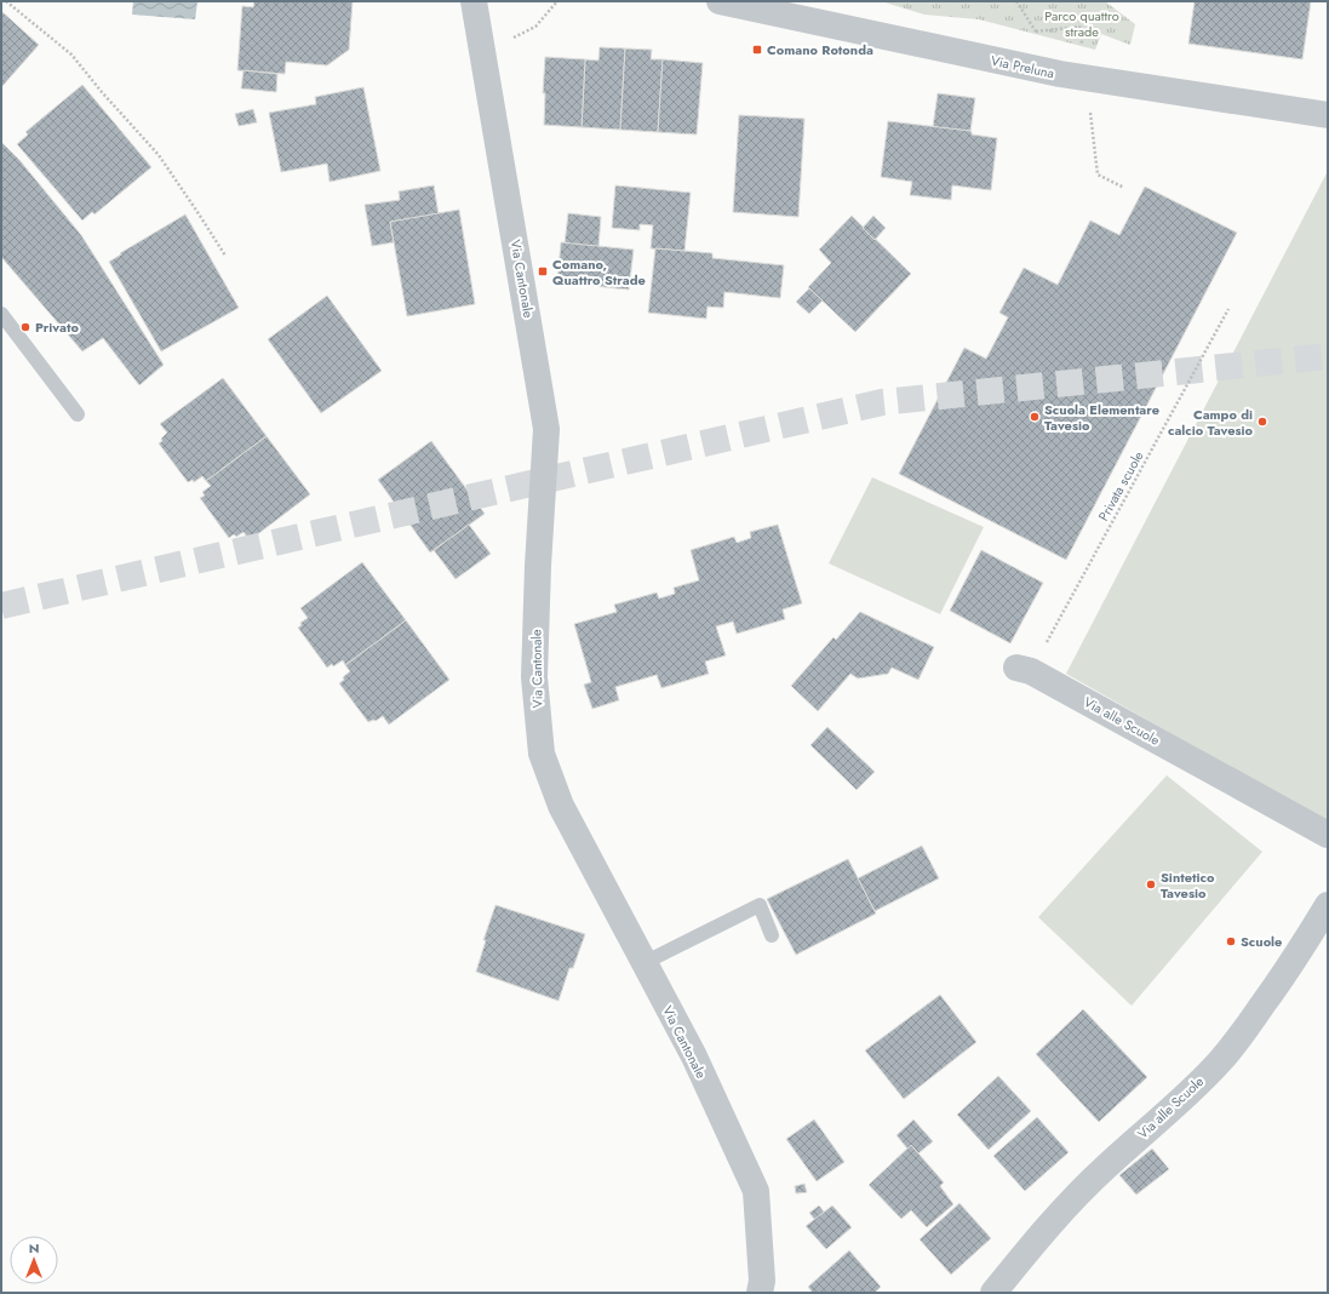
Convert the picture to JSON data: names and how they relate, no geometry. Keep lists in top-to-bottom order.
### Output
{
  "streets": {
    "street": ["Via Preluna", "Via Cantonale", "Via alle Scuole"],
    "path": ["Privata scuole"]
  },
  "crossings": [
    ["Privata scuole", "Via alle Scuole"]
  ],
  "parks": ["Parco quattro strade"],
  "places": {
    "transit": ["Comano Rotonda", "Comano, Quattro Strade"],
    "other": [
      "Privato",
      "Scuola Elementare Tavesio",
      "Campo di calcio Tavesio",
      "Sintetico Tavesio",
      "Scuole"
    ]
  },
  "north": "top"
}
